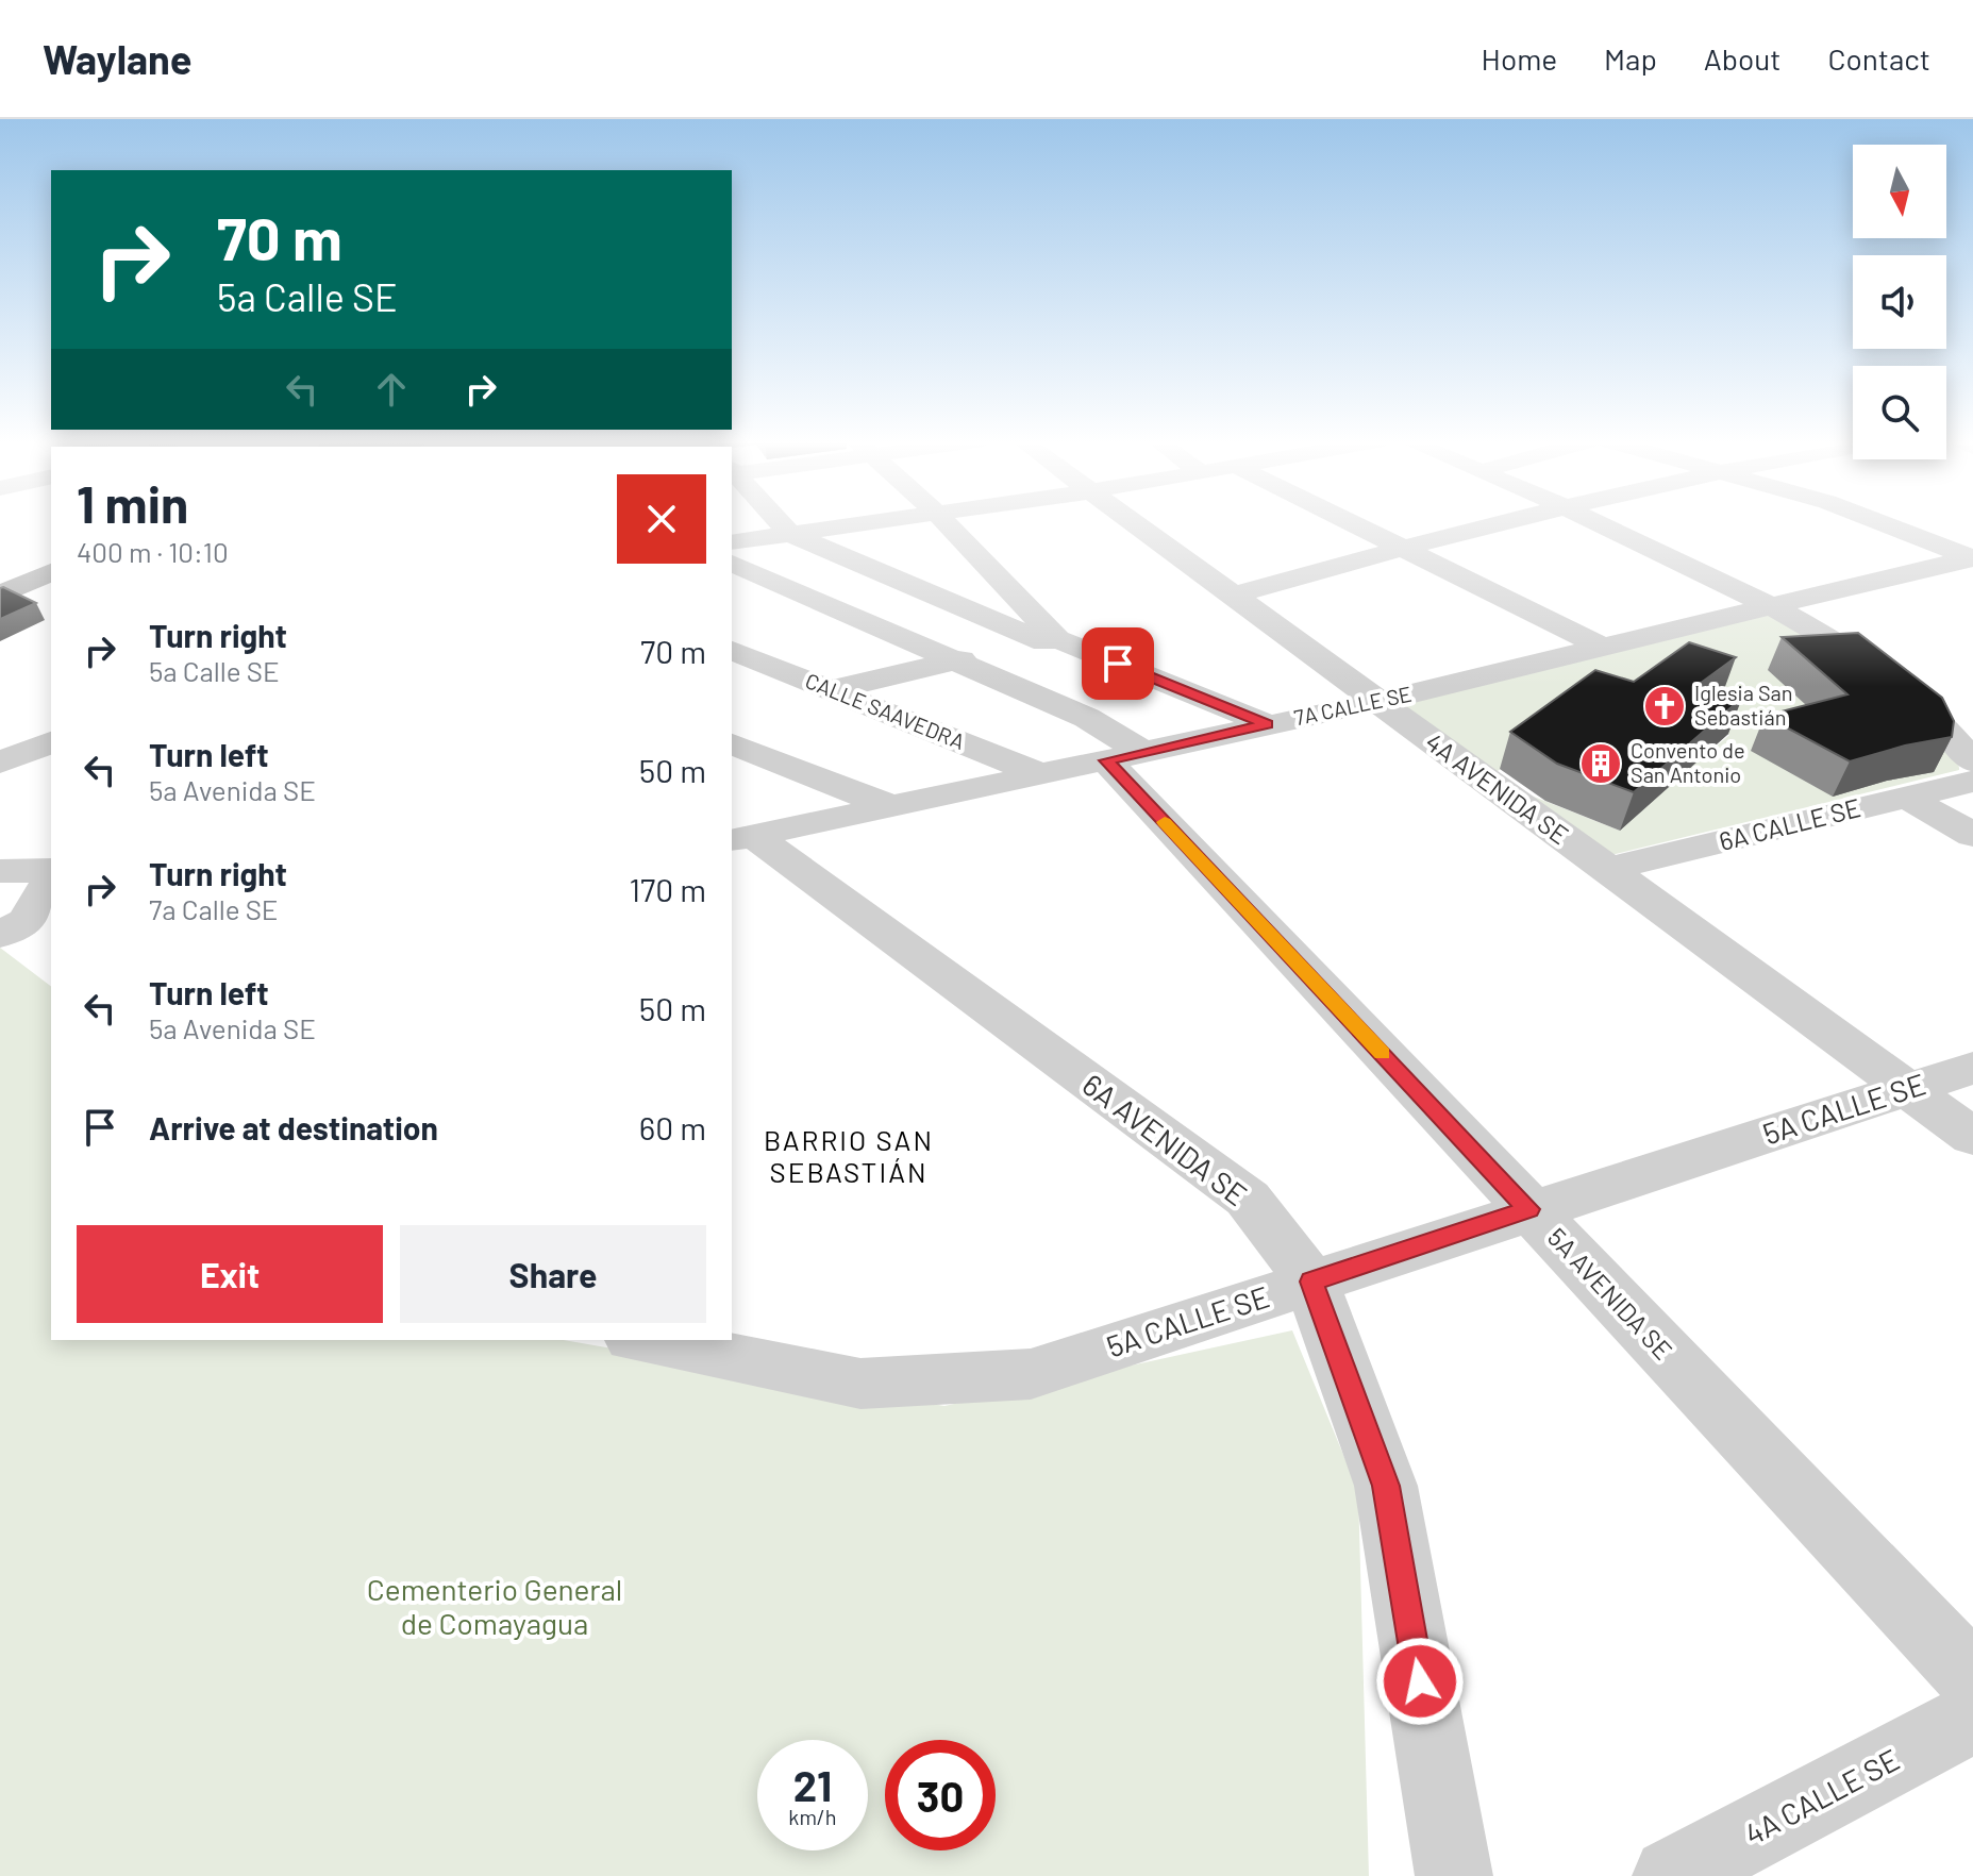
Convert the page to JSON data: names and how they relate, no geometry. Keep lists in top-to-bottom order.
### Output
{
  "streets": {
    "street": [
      "7A CALLE SE",
      "CALLE SAAVEDRA",
      "4A AVENIDA SE",
      "6A CALLE SE",
      "5A CALLE SE",
      "6A AVENIDA SE",
      "5A AVENIDA SE",
      "4A CALLE SE"
    ]
  },
  "crossings": [
    ["7A CALLE SE", "CALLE SAAVEDRA"],
    ["7A CALLE SE", "4A AVENIDA SE"],
    ["7A CALLE SE", "6A AVENIDA SE"],
    ["7A CALLE SE", "5A AVENIDA SE"],
    ["4A AVENIDA SE", "6A CALLE SE"],
    ["4A AVENIDA SE", "5A CALLE SE"],
    ["5A CALLE SE", "6A AVENIDA SE"],
    ["5A CALLE SE", "5A AVENIDA SE"]
  ],
  "districts": ["BARRIO SAN SEBASTIÁN"],
  "parks": ["Cementerio General de Comayagua"],
  "places": {
    "church": ["Iglesia San Sebastián"],
    "building": ["Convento de San Antonio"]
  },
  "north": "bottom",
  "page": {
    "header": "Waylane",
    "nav": [
      "Home",
      "Map",
      "About",
      "Contact"
    ],
    "turn": ["70 m", "5a Calle SE"],
    "heading": ["1 min", "400 m · 10:10"],
    "list": [
      {
        "name": "Turn right",
        "note": "5a Calle SE",
        "value": "70 m"
      },
      {
        "name": "Turn left",
        "note": "5a Avenida SE",
        "value": "50 m"
      },
      {
        "name": "Turn right",
        "note": "7a Calle SE",
        "value": "170 m"
      },
      {
        "name": "Turn left",
        "note": "5a Avenida SE",
        "value": "50 m"
      },
      {
        "name": "Arrive at destination",
        "value": "60 m"
      }
    ],
    "buttons": ["Exit", "Share"],
    "speed": "21 km/h",
    "limit": "30"
  }
}
